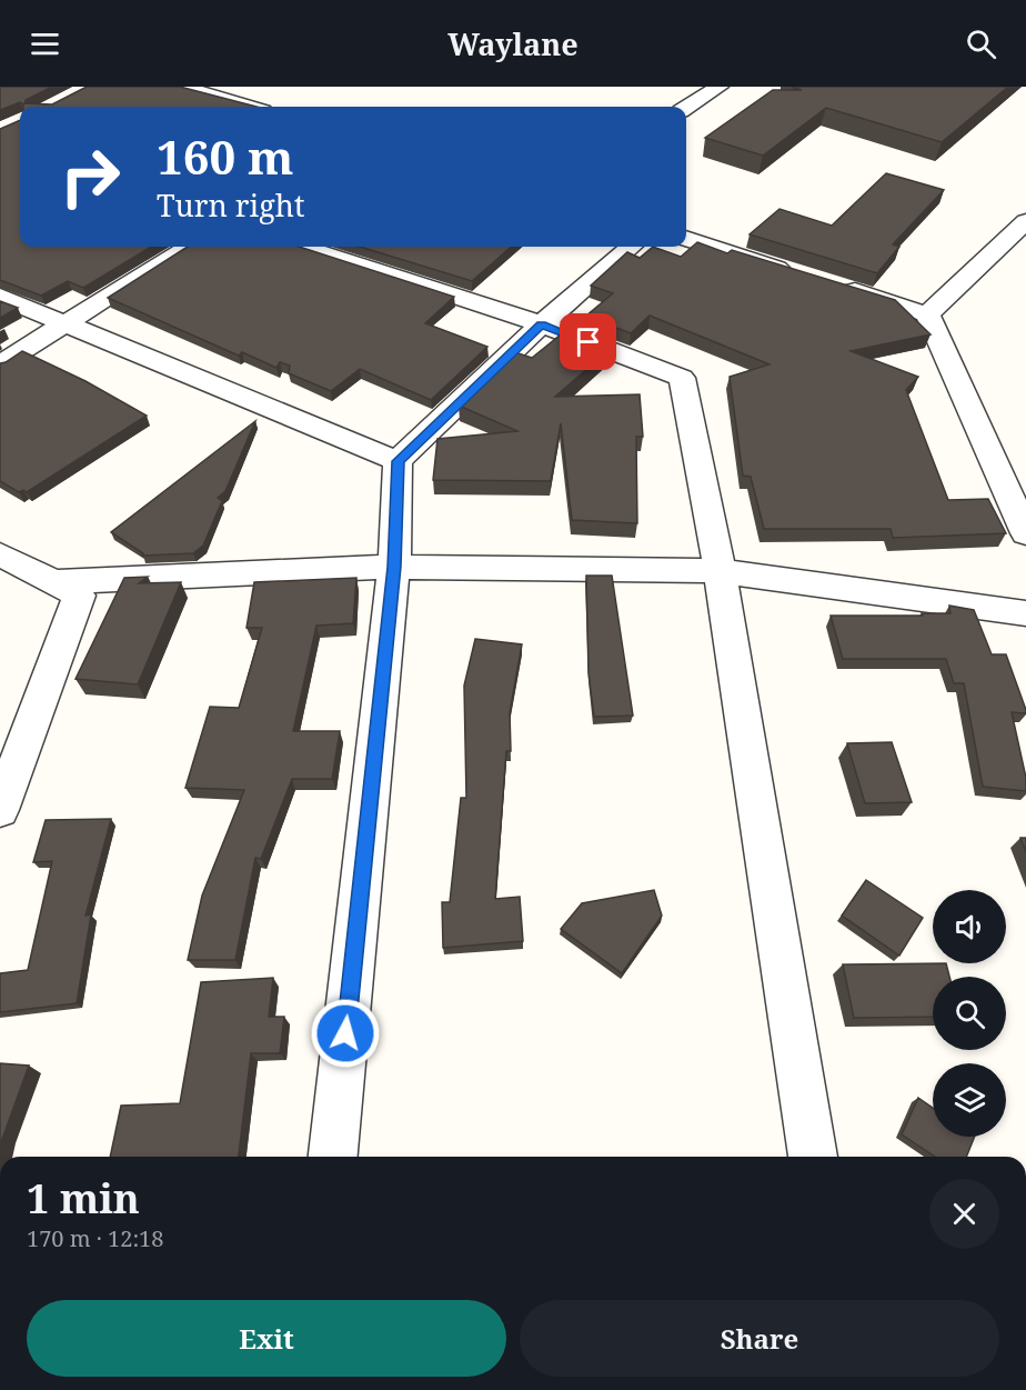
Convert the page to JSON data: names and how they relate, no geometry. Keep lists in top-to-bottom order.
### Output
{
  "page": {
    "header": "Waylane",
    "turn": ["160 m", "Turn right"],
    "heading": ["1 min", "170 m · 12:18"],
    "buttons": ["Exit", "Share"]
  }
}
